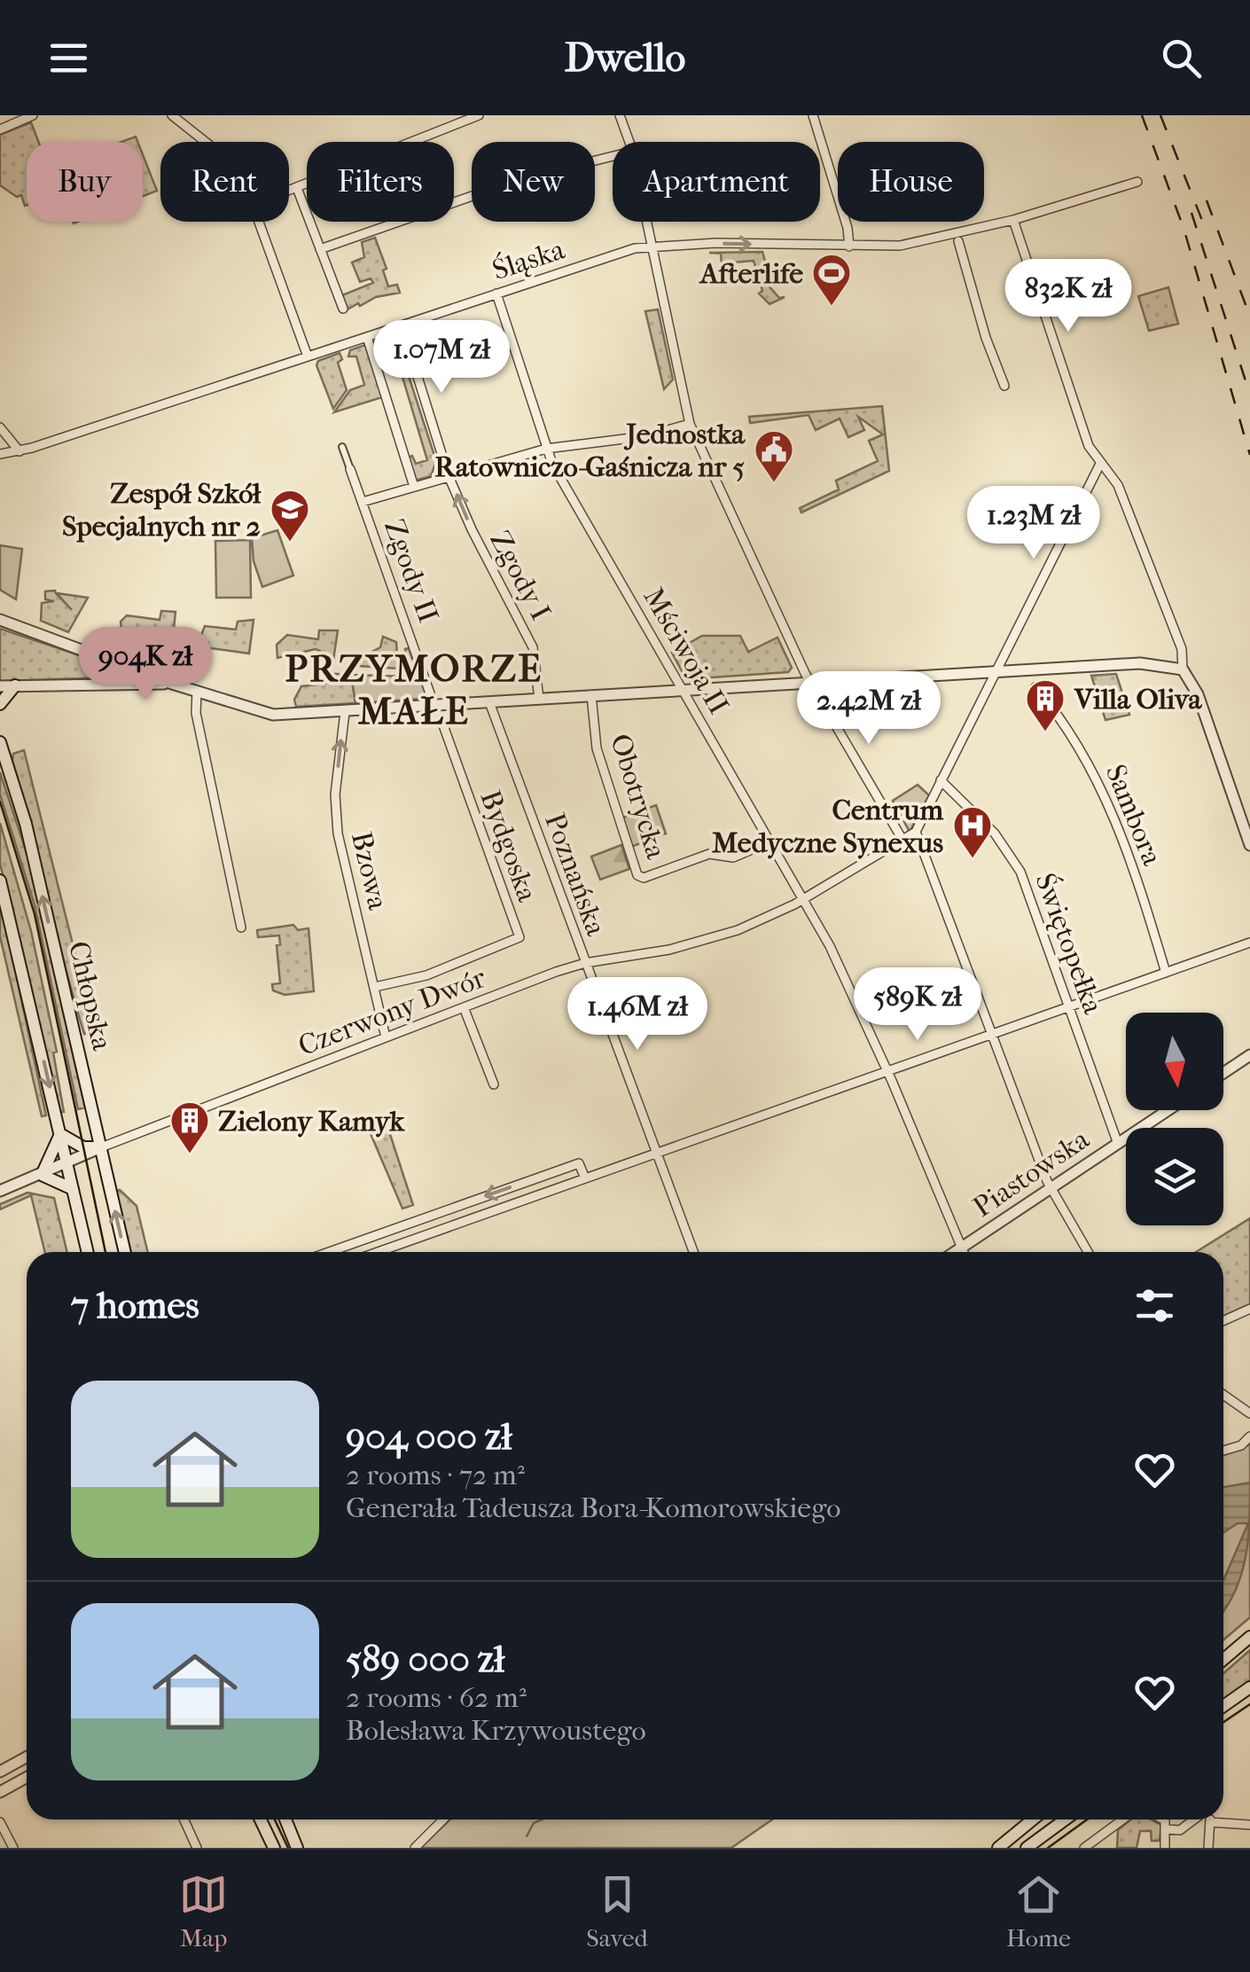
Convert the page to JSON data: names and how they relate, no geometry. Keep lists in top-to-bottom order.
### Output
{
  "streets": {
    "main road": ["Chłopska"],
    "street": [
      "Śląska",
      "Zgody II",
      "Zgody I",
      "Mściwoja II",
      "Obotrycka",
      "Sambora",
      "Bydgoska",
      "Bzowa",
      "Poznańska",
      "Świętopełka",
      "Czerwony Dwór",
      "Piastowska"
    ]
  },
  "crossings": [
    ["Śląska", "Zgody I"],
    ["Śląska", "Mściwoja II"],
    ["Mściwoja II", "Obotrycka"],
    ["Mściwoja II", "Czerwony Dwór"],
    ["Mściwoja II", "Piastowska"],
    ["Bydgoska", "Bzowa"],
    ["Bzowa", "Czerwony Dwór"],
    ["Poznańska", "Czerwony Dwór"],
    ["Świętopełka", "Piastowska"],
    ["Chłopska", "Czerwony Dwór"]
  ],
  "one_way": ["Zgody I", "Bzowa"],
  "districts": ["PRZYMORZE MAŁE"],
  "places": {
    "sports": ["Afterlife"],
    "public building": ["Jednostka Ratowniczo-Gaśnicza nr 5"],
    "school or university": ["Zespół Szkół Specjalnych nr 2"],
    "building": ["Villa Oliva", "Zielony Kamyk"],
    "hospital": ["Centrum Medyczne Synexus"]
  },
  "north": "bottom",
  "page": {
    "header": "Dwello",
    "chip": [
      "Buy",
      "Rent",
      "Filters",
      "New",
      "Apartment",
      "House"
    ],
    "price": [
      "832K zł",
      "1.07M zł",
      "1.23M zł",
      "904K zł",
      "2.42M zł",
      "589K zł",
      "1.46M zł"
    ],
    "heading": "7 homes",
    "list": [
      {
        "name": "904 000 zł",
        "note": "2 rooms · 72 m² · Generała Tadeusza Bora-Komorowskiego"
      },
      {
        "name": "589 000 zł",
        "note": "2 rooms · 62 m² · Bolesława Krzywoustego"
      }
    ],
    "tabs": ["Map", "Saved", "Home"]
  }
}
